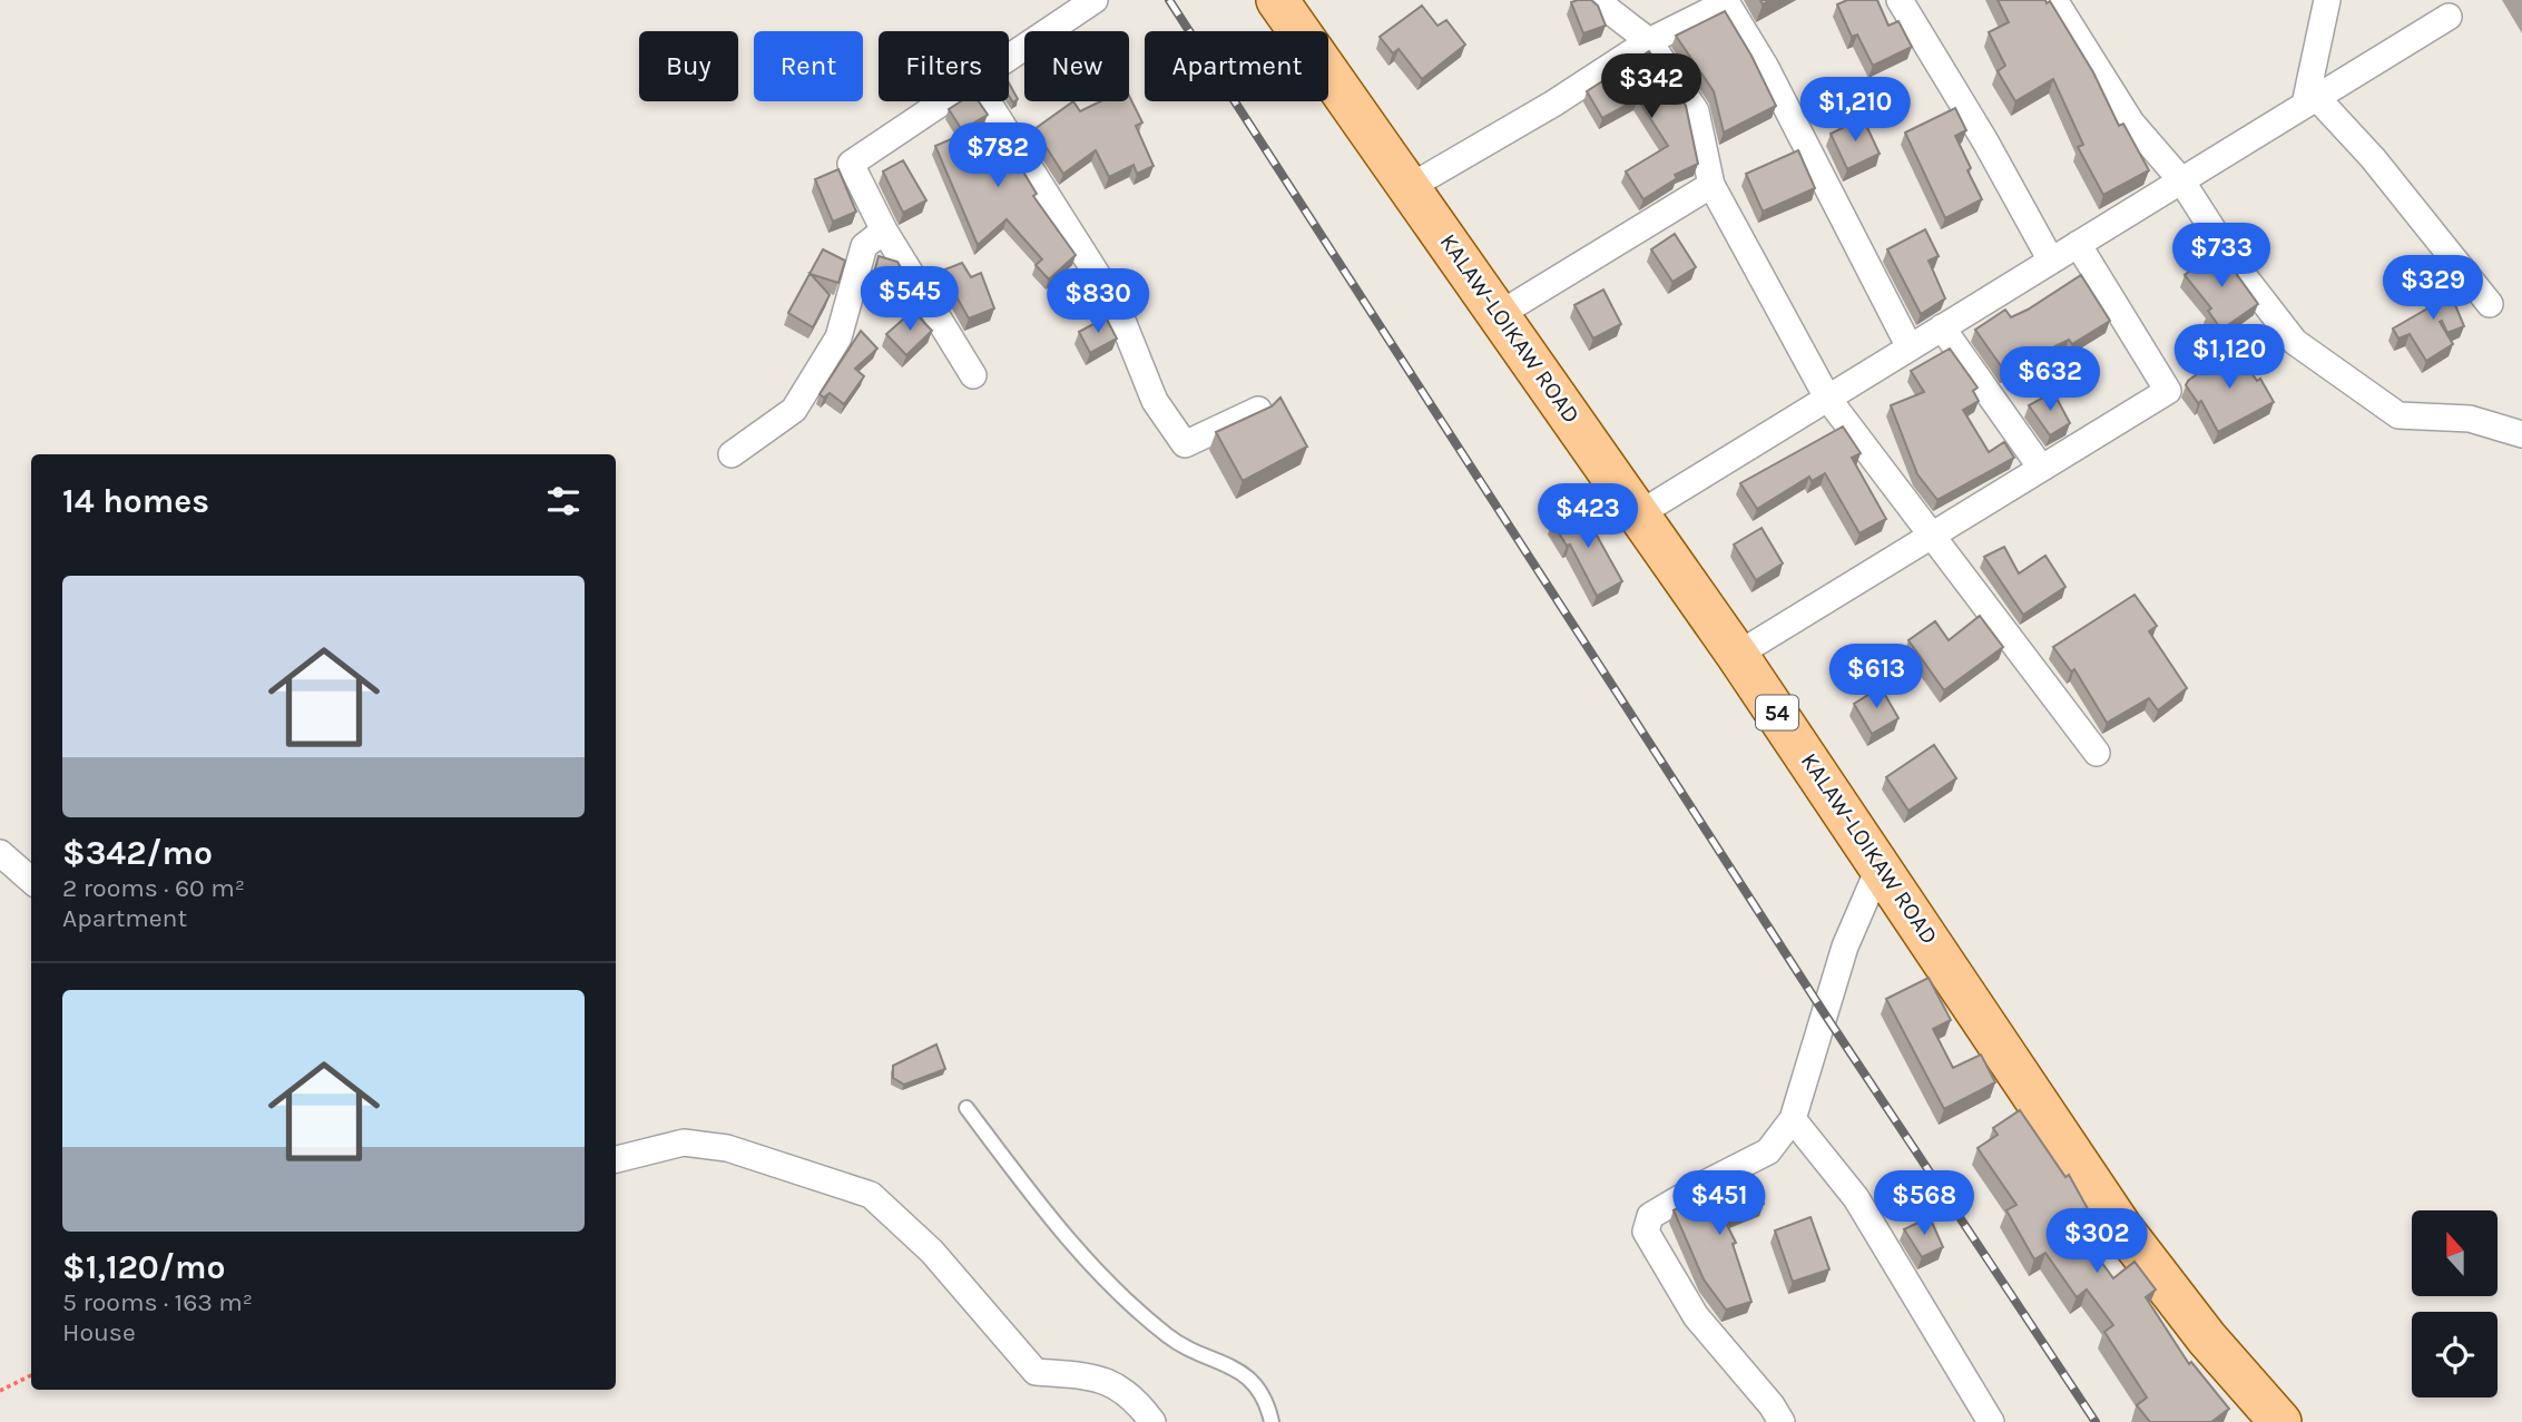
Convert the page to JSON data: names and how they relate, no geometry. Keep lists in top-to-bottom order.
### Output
{
  "streets": {
    "main road": ["KALAW-LOIKAW ROAD", "54"]
  },
  "north": "top",
  "page": {
    "chip": [
      "Buy",
      "Rent",
      "Filters",
      "New",
      "Apartment"
    ],
    "price": [
      "$342",
      "$1,210",
      "$782",
      "$733",
      "$329",
      "$545",
      "$830",
      "$1,120",
      "$632",
      "$423",
      "$613",
      "$451",
      "$568",
      "$302"
    ],
    "heading": "14 homes",
    "list": [
      {
        "name": "$342/mo",
        "note": "2 rooms · 60 m² · Apartment"
      },
      {
        "name": "$1,120/mo",
        "note": "5 rooms · 163 m² · House"
      }
    ]
  }
}
